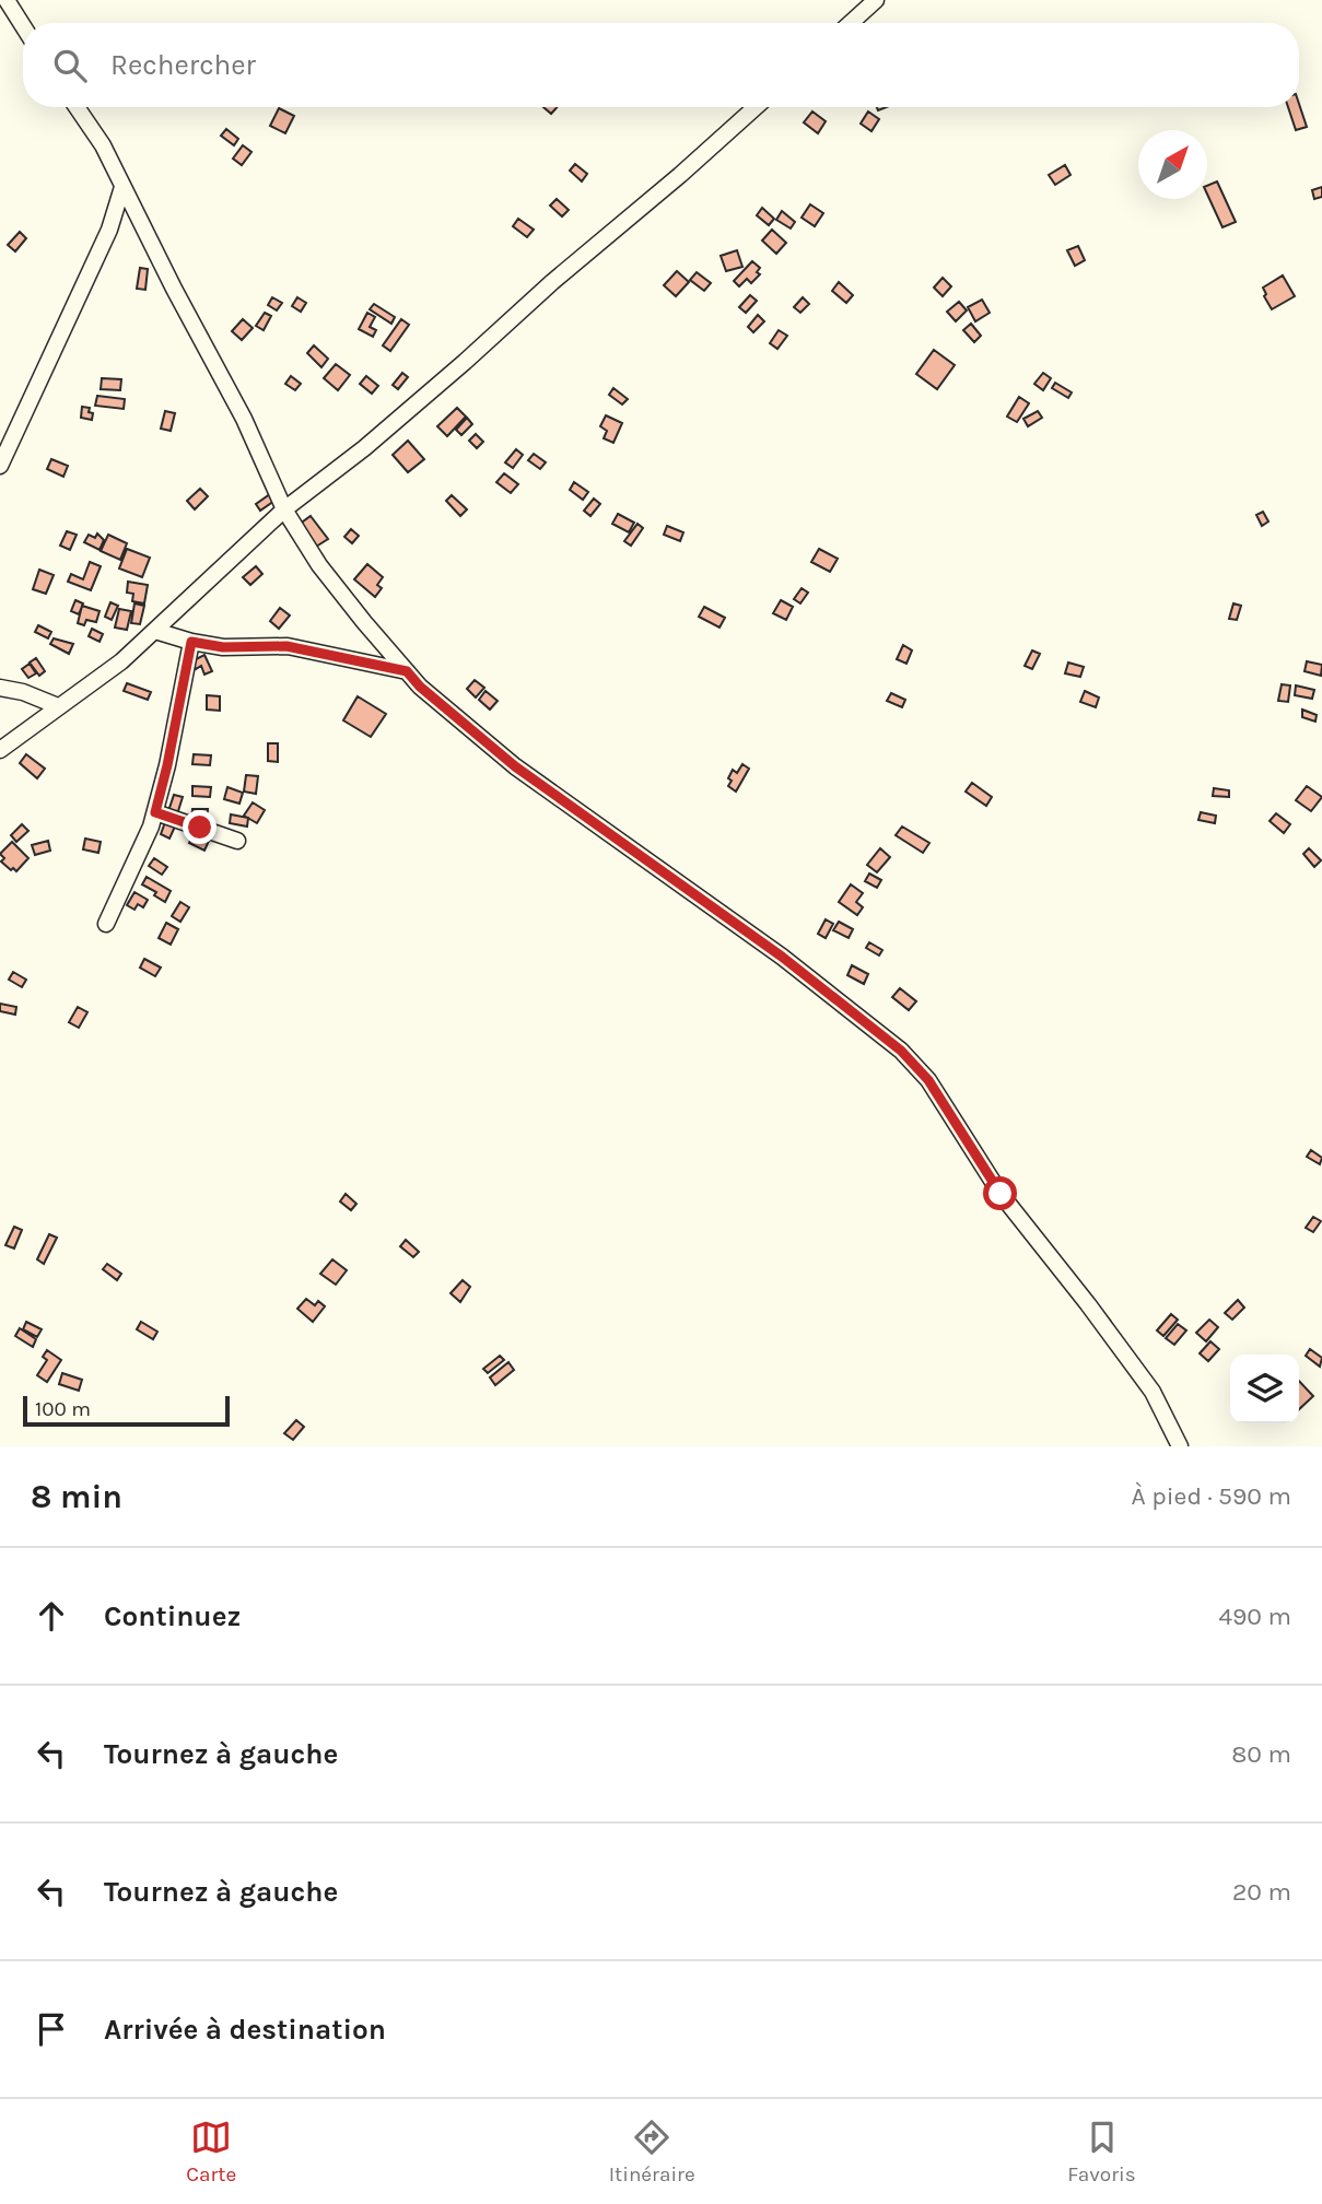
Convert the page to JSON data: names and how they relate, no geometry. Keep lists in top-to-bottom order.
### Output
{
  "scale_bar": "100 m",
  "north": "top right",
  "page": {
    "search": "Rechercher",
    "scale": "100 m",
    "heading": ["8 min", "À pied · 590 m"],
    "list": [
      ["Continuez", "490 m"],
      ["Tournez à gauche", "80 m"],
      ["Tournez à gauche", "20 m"],
      "Arrivée à destination"
    ],
    "nav": ["Carte", "Itinéraire", "Favoris"]
  }
}
